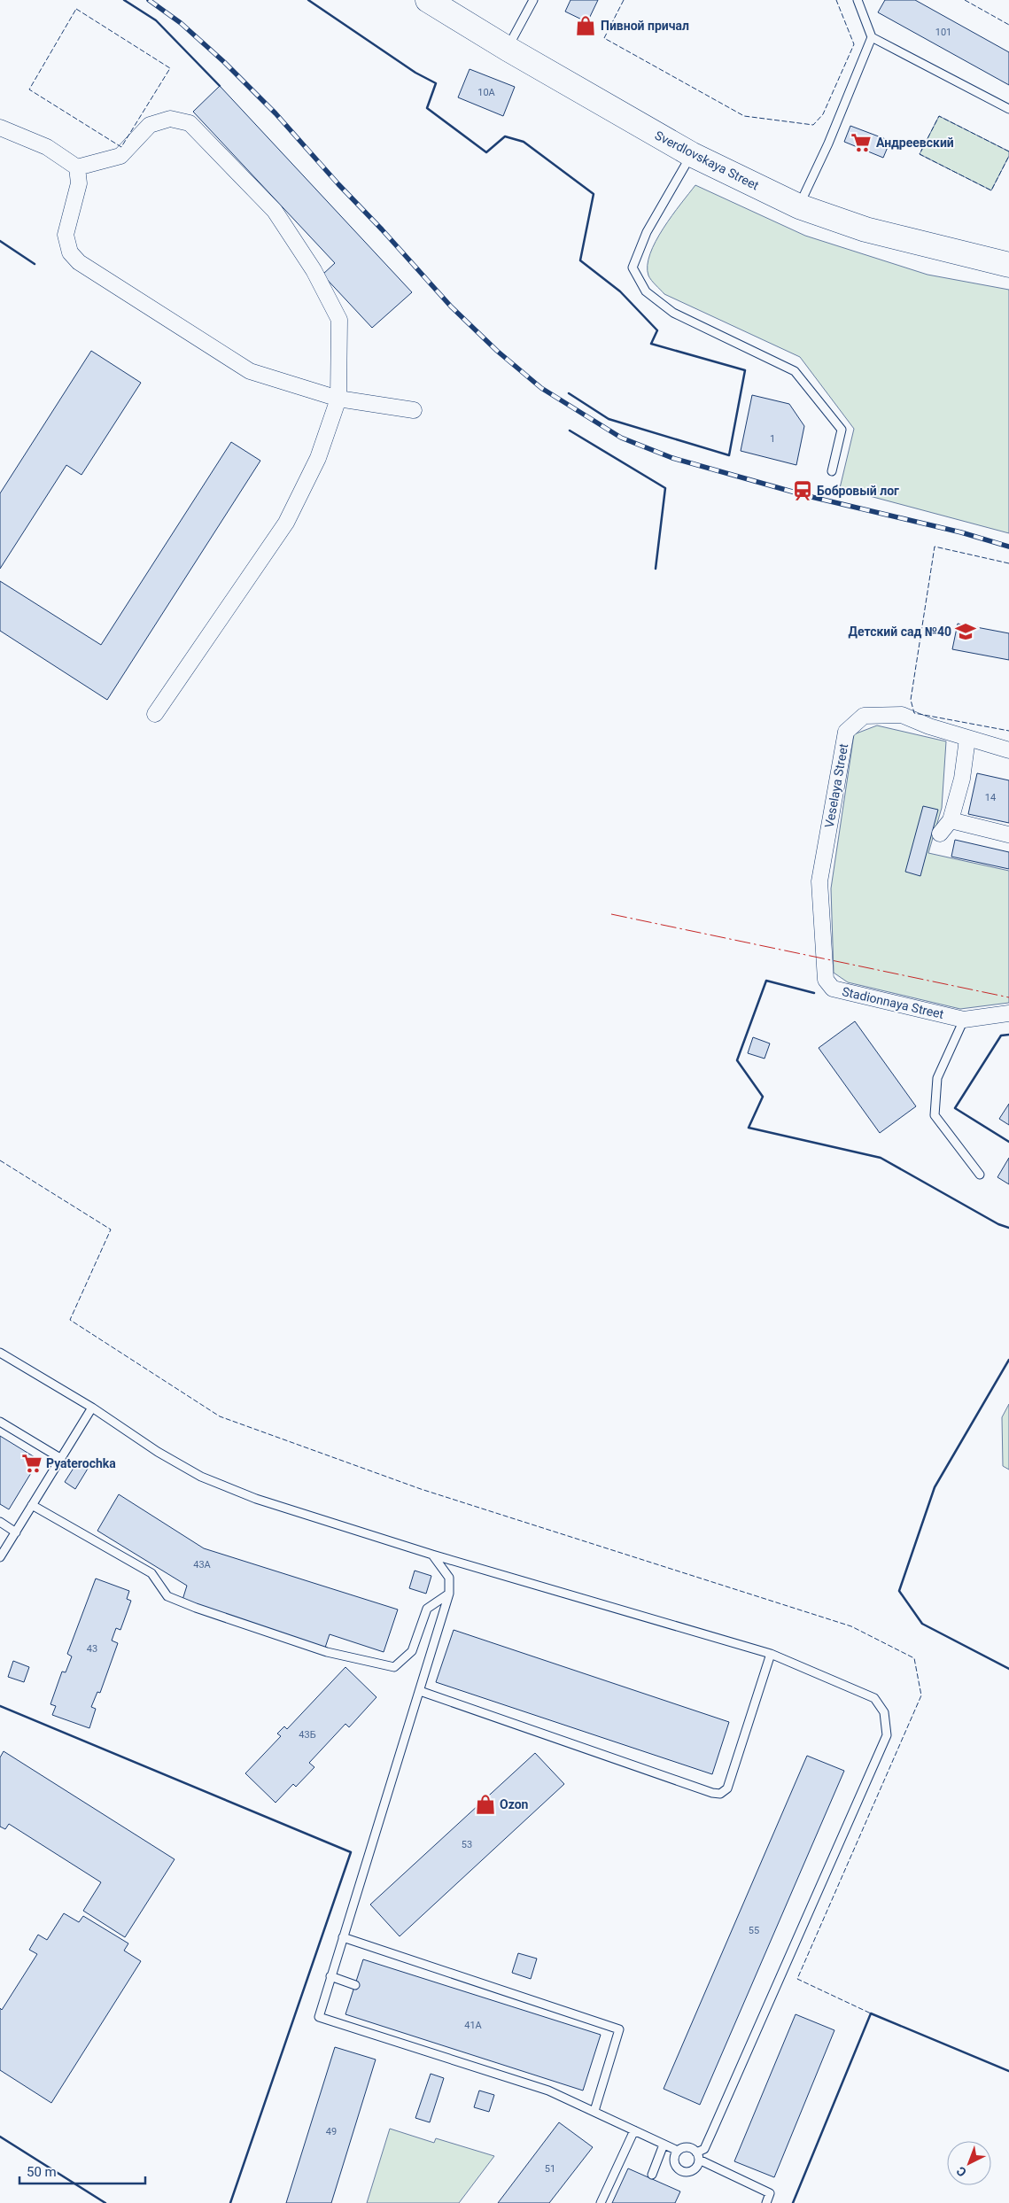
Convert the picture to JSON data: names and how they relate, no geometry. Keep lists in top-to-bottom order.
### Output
{
  "streets": {
    "highway": ["Sverdlovskaya Street"],
    "street": ["Veselaya Street", "Stadionnaya Street"]
  },
  "crossings": [
    ["Veselaya Street", "Stadionnaya Street"]
  ],
  "places": {
    "shop": ["Пивной причал", "Ozon"],
    "supermarket": ["Андреевский", "Pyaterochka"],
    "station": ["Бобровый лог"],
    "school or university": ["Детский сад №40"]
  },
  "house_numbers": [
    "101",
    "10А",
    "1",
    "14",
    "43А",
    "43",
    "43Б",
    "53",
    "55",
    "41А",
    "49",
    "51"
  ],
  "scale_bar": "50 m",
  "north": "bottom left"
}
